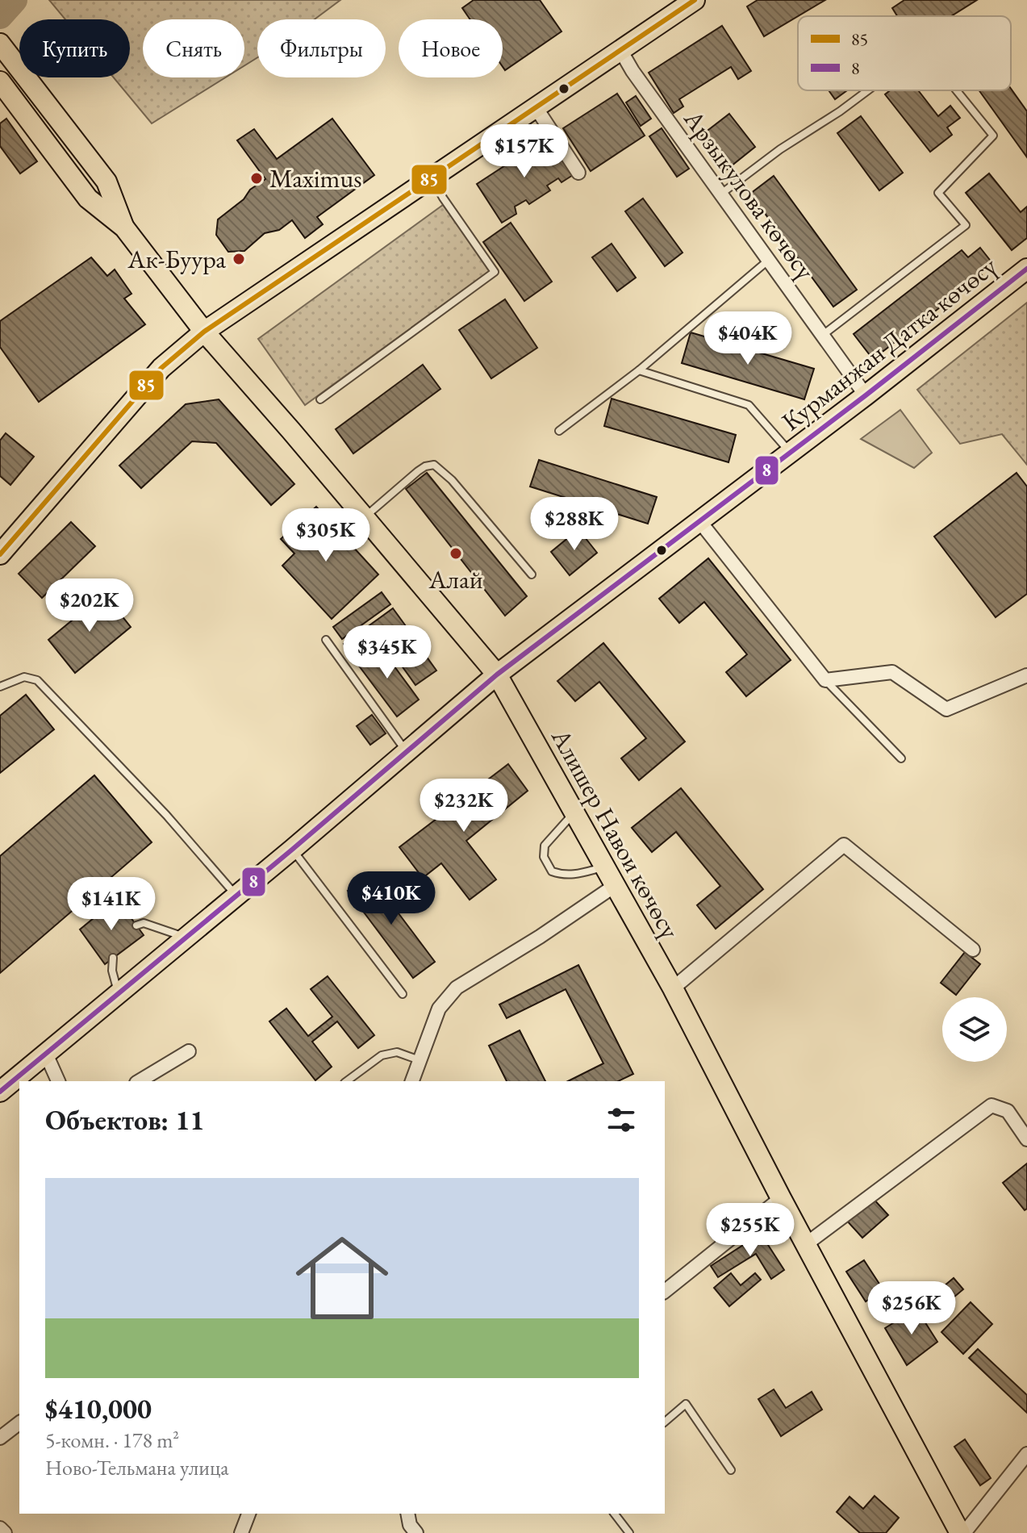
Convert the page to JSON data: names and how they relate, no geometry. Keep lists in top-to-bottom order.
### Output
{
  "streets": {
    "main road": ["Курманжан Датка көчөсү", "Алишер Навои көчөсү"],
    "street": ["Арзыкулова көчөсү"]
  },
  "crossings": [
    ["Арзыкулова көчөсү", "Курманжан Датка көчөсү"],
    ["Курманжан Датка көчөсү", "Алишер Навои көчөсү"]
  ],
  "places": ["Maximus", "Ак-Буура", "Алай"],
  "lines": ["transit line 85", "transit line 8"],
  "legend": ["85", "8"],
  "page": {
    "chip": [
      "Купить",
      "Снять",
      "Фильтры",
      "Новое"
    ],
    "price": [
      "$157K",
      "$404K",
      "$288K",
      "$305K",
      "$202K",
      "$345K",
      "$232K",
      "$410K",
      "$141K",
      "$255K",
      "$256K"
    ],
    "heading": "Объектов: 11",
    "list": [
      {
        "name": "$410,000",
        "note": "5-комн. · 178 m² · Ново-Тельмана улица"
      }
    ]
  }
}
